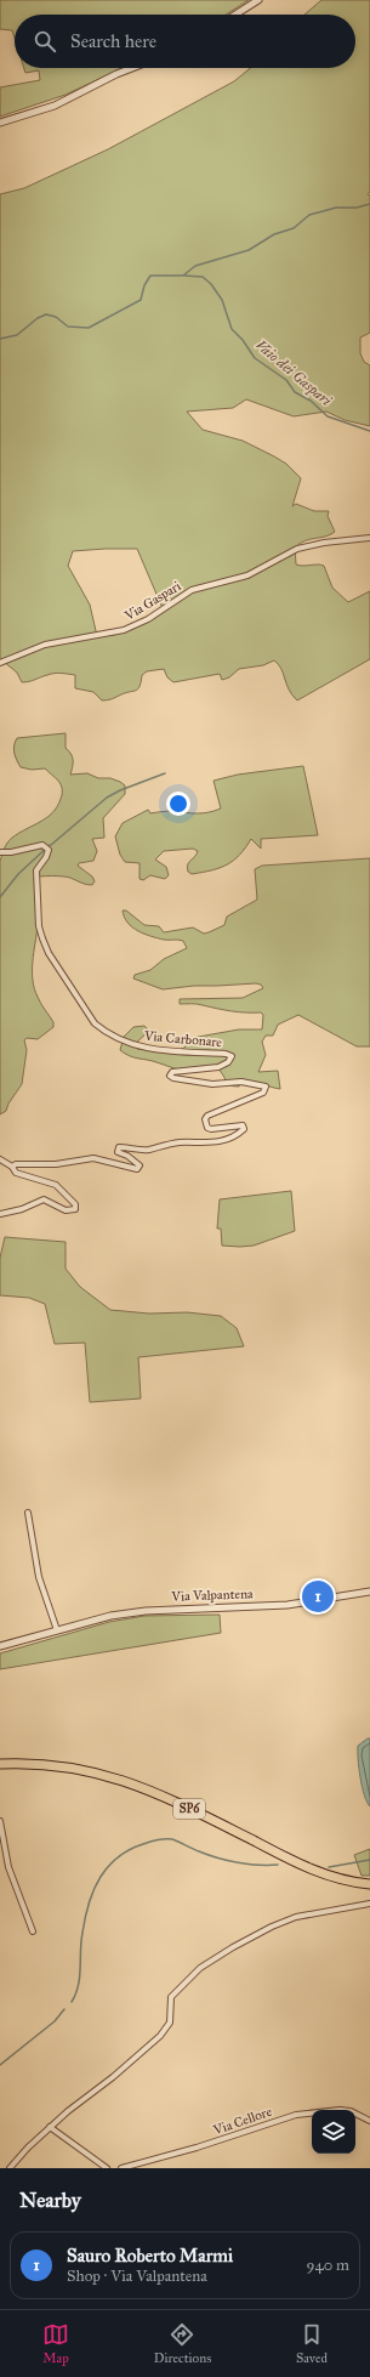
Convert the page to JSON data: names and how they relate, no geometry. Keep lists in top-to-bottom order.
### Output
{
  "streets": {
    "highway": ["SP6"],
    "street": [
      "Via Gaspari",
      "Via Carbonare",
      "Via Valpantena",
      "Via Cellore"
    ]
  },
  "water": ["Vaio dei Gaspari"],
  "page": {
    "search": "Search here",
    "pins": "1",
    "heading": "Nearby",
    "list": [
      {
        "mark": "1",
        "name": "Sauro Roberto Marmi",
        "note": "Shop · Via Valpantena",
        "value": "940 m"
      }
    ],
    "nav": ["Map", "Directions", "Saved"]
  }
}
